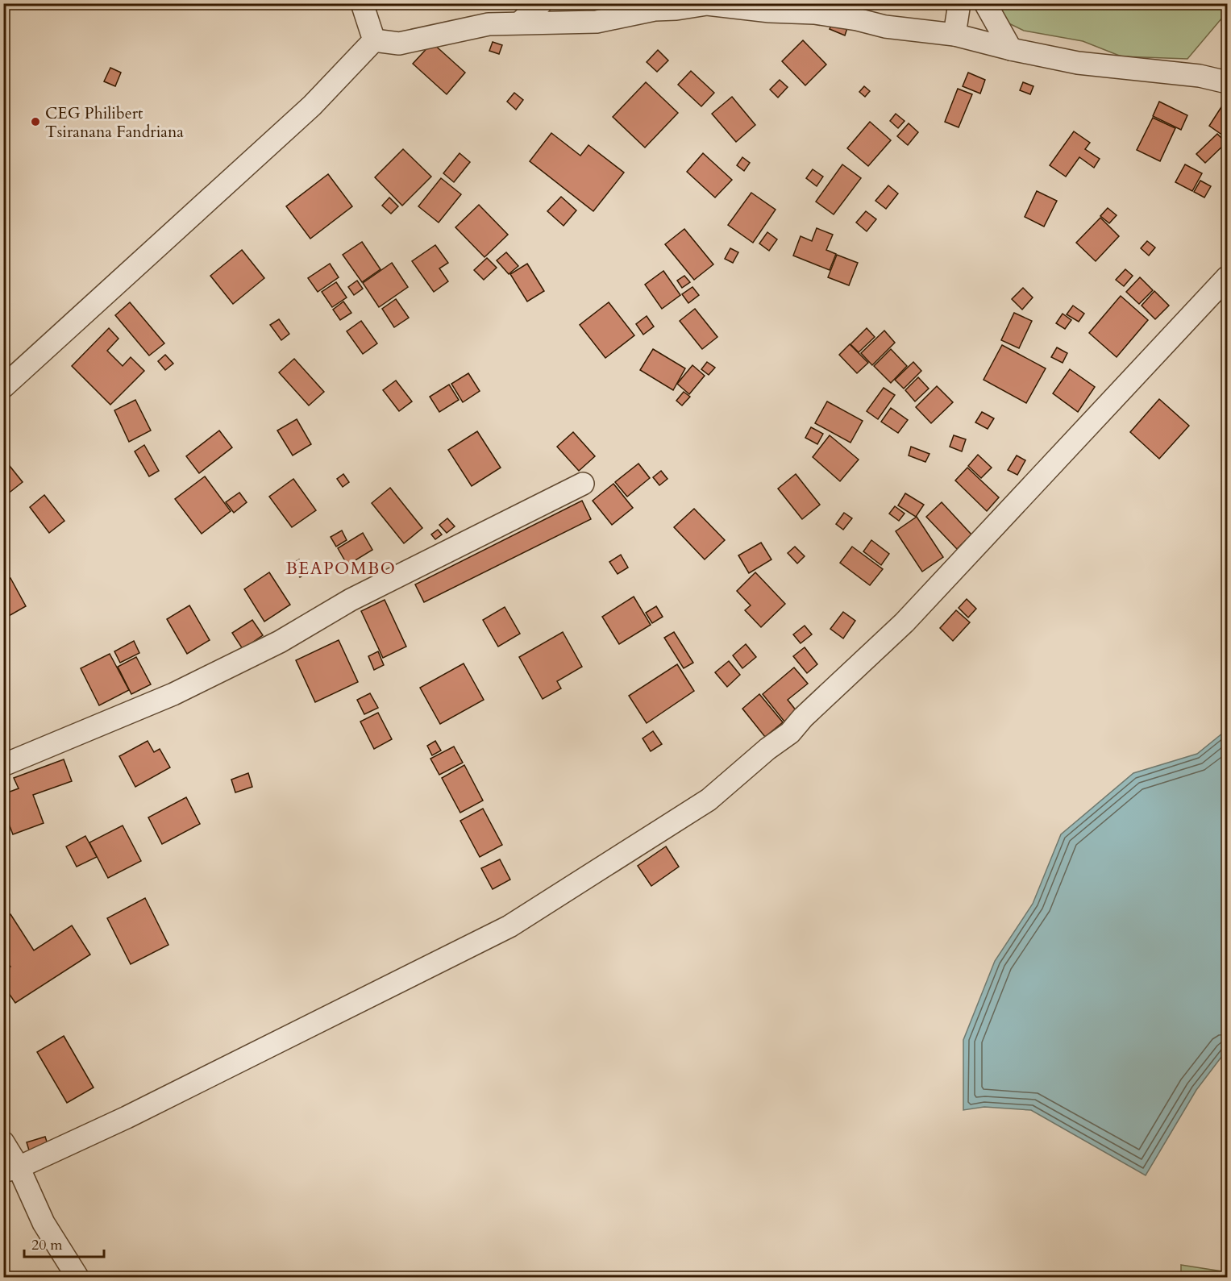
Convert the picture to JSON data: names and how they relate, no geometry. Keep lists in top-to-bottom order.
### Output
{
  "districts": ["BEAPOMBO"],
  "places": ["CEG Philibert Tsiranana Fandriana"],
  "scale_bar": "20 m"
}
